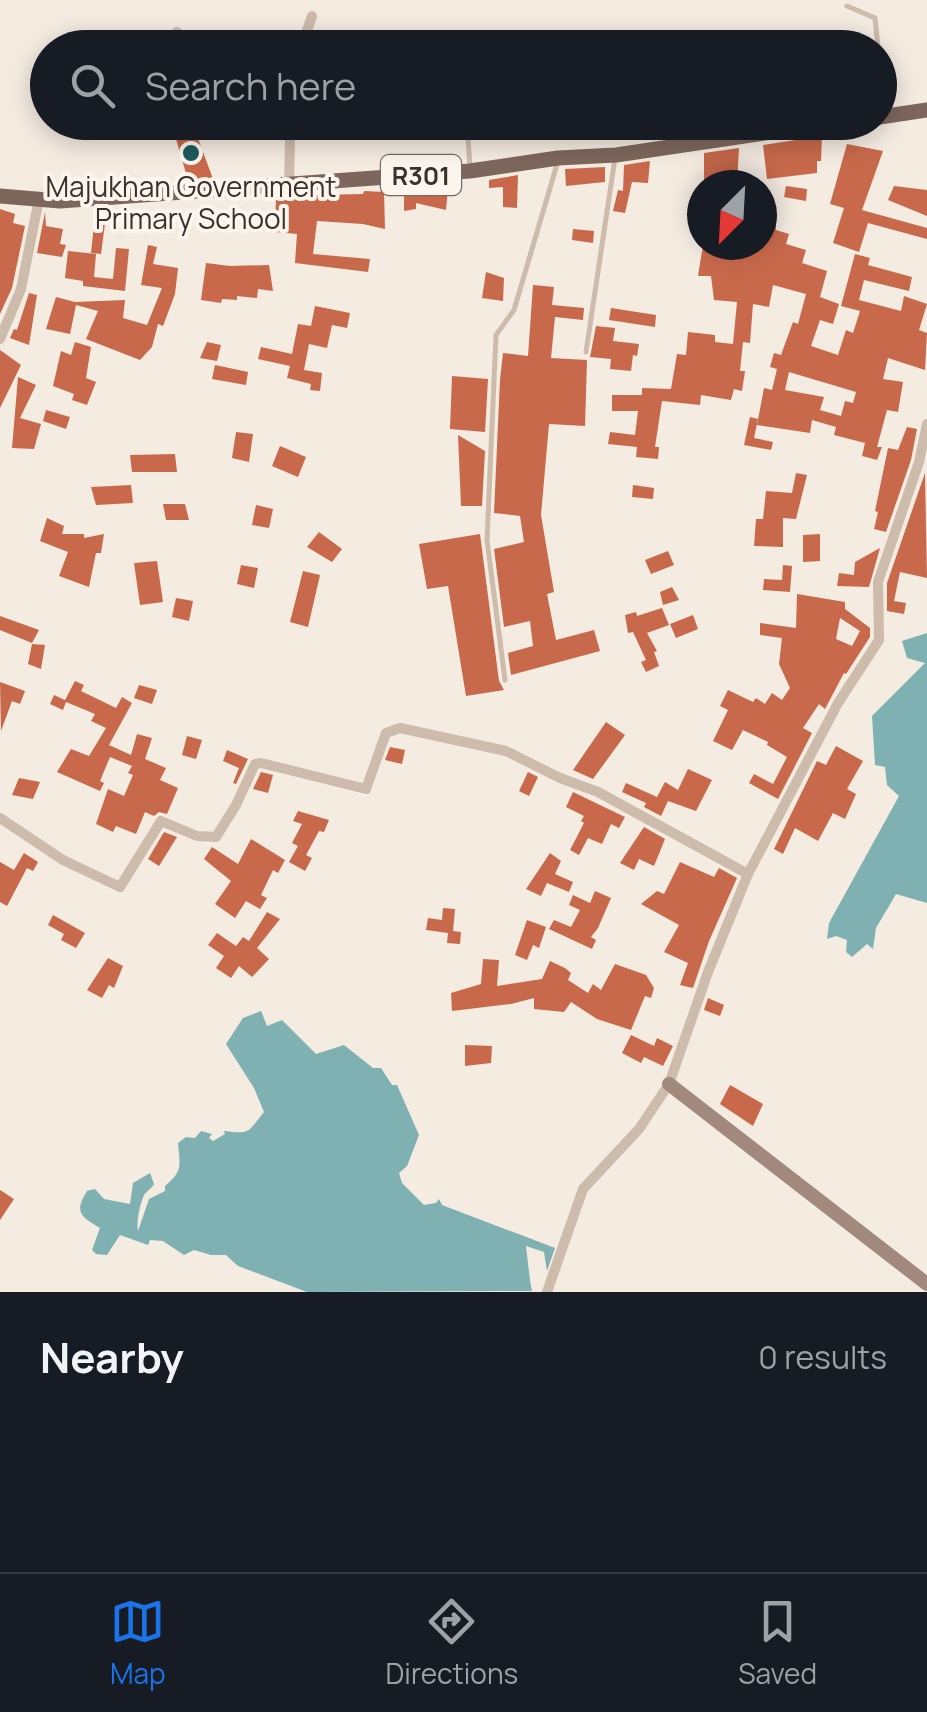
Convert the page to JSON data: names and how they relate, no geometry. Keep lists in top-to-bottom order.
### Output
{
  "streets": {
    "main road": ["R301"]
  },
  "places": ["Majukhan Government Primary School"],
  "north": "bottom left",
  "page": {
    "search": "Search here",
    "heading": ["Nearby", "0 results"],
    "nav": ["Map", "Directions", "Saved"]
  }
}
